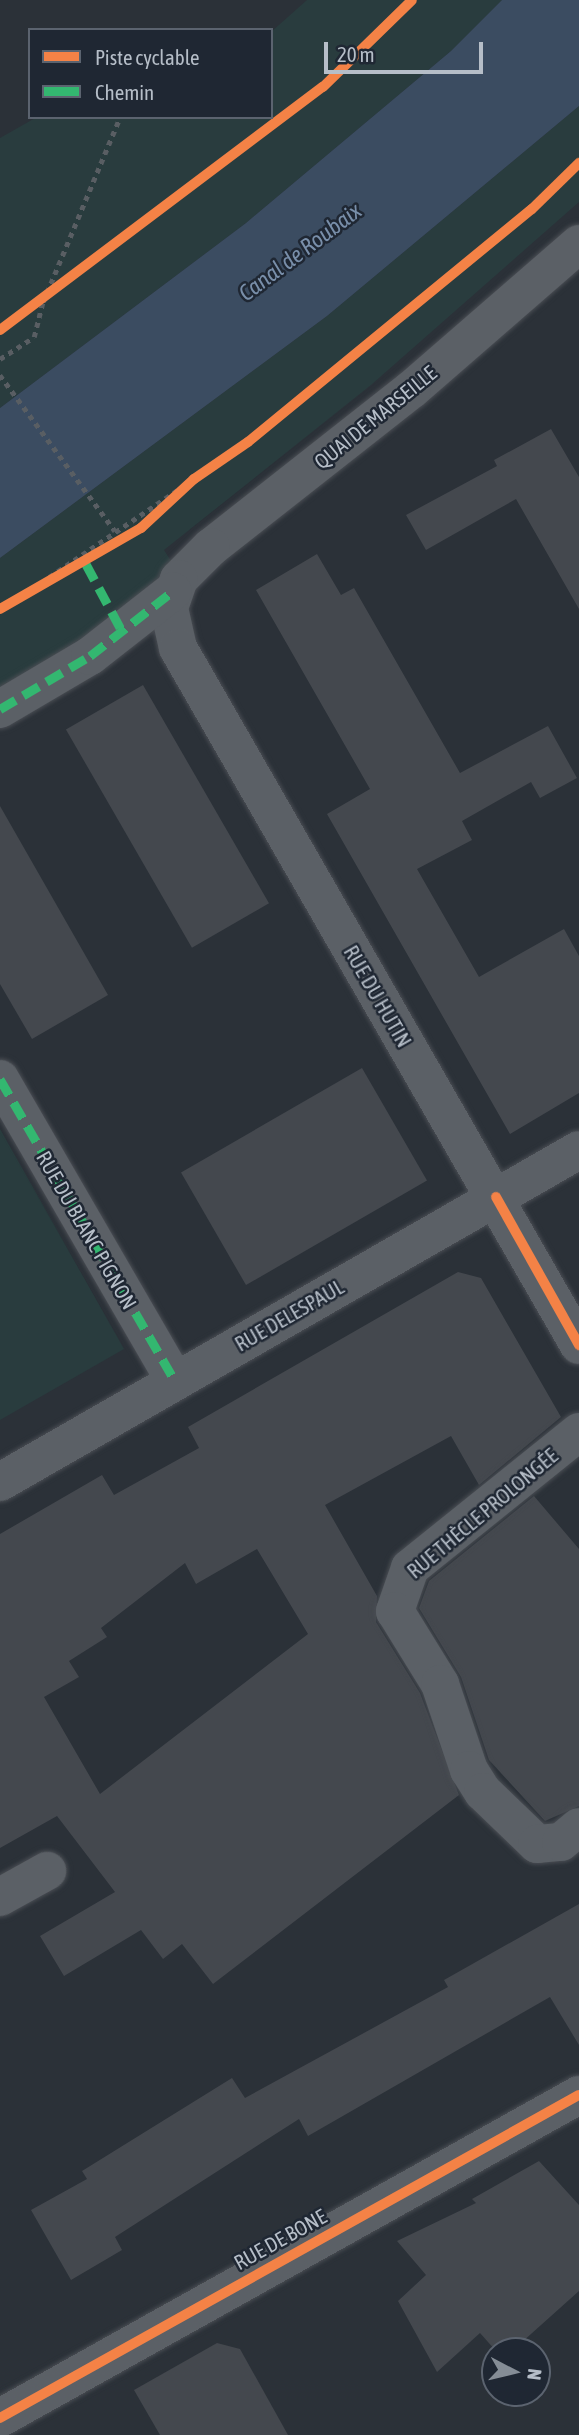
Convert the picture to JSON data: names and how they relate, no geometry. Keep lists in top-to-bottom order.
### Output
{
  "streets": {
    "street": [
      "QUAI DE MARSEILLE",
      "RUE DU HUTIN",
      "RUE DU BLANC PIGNON",
      "RUE DELESPAUL",
      "RUE THÈCLE PROLONGÉE",
      "RUE DE BONE"
    ]
  },
  "crossings": [
    ["QUAI DE MARSEILLE", "RUE DU HUTIN"],
    ["RUE DU HUTIN", "RUE DELESPAUL"],
    ["RUE DU BLANC PIGNON", "RUE DELESPAUL"]
  ],
  "water": ["Canal de Roubaix"],
  "legend": ["Piste cyclable", "Chemin"],
  "scale_bar": "20 m",
  "north": "right"
}
